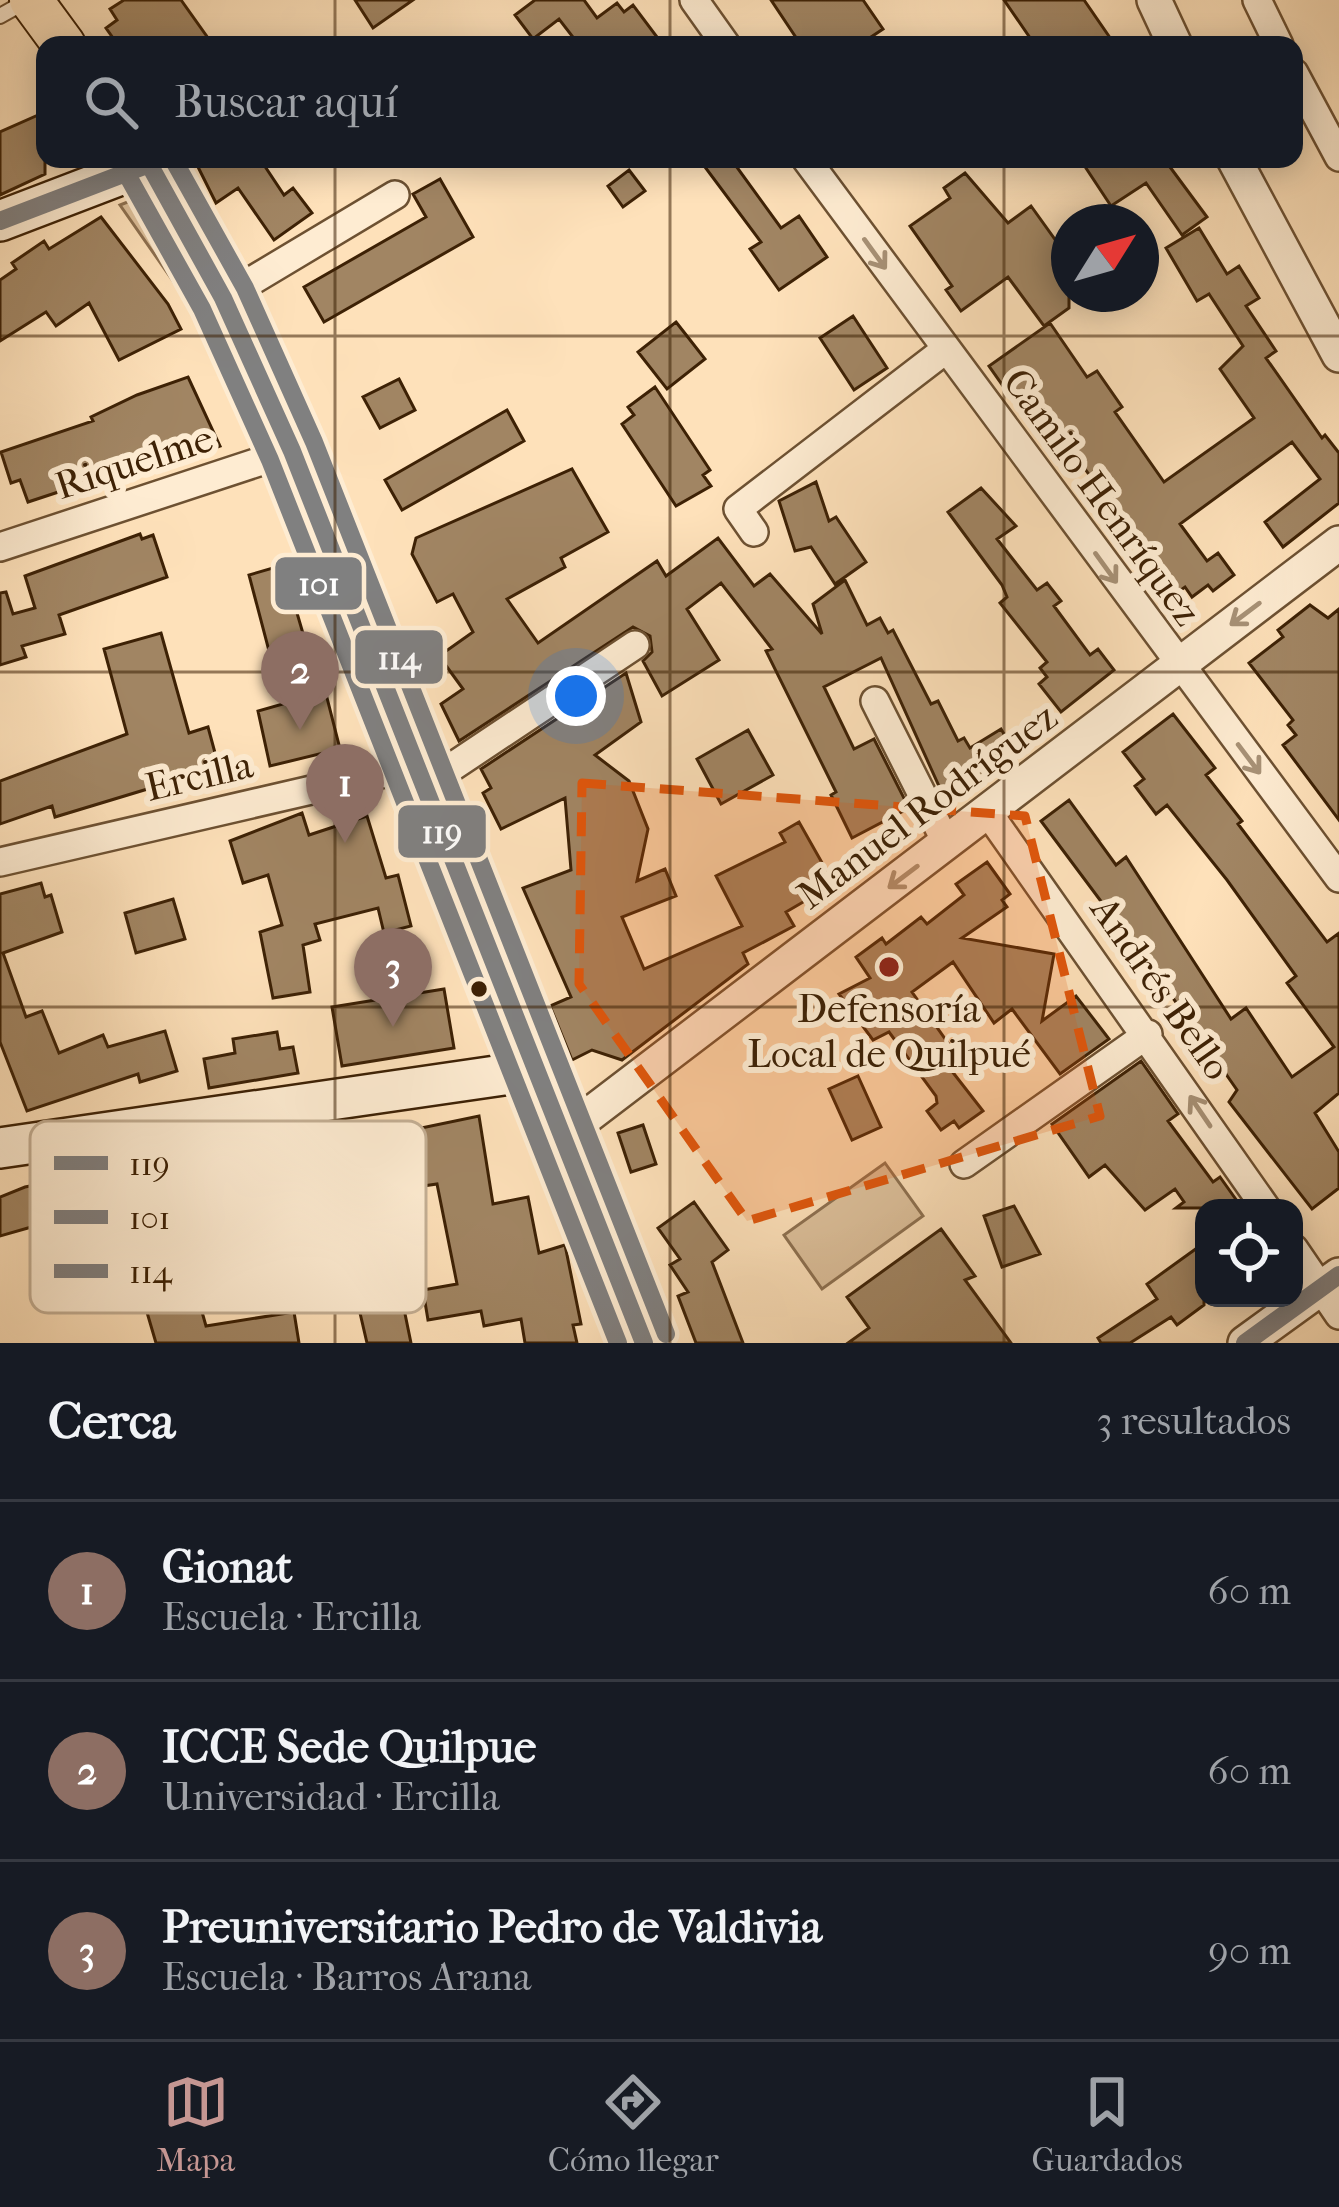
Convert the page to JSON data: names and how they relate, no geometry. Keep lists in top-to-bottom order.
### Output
{
  "streets": {
    "street": [
      "Riquelme",
      "Camilo Henríquez",
      "Ercilla",
      "Manuel Rodríguez",
      "Andrés Bello"
    ]
  },
  "crossings": [
    ["Camilo Henríquez", "Manuel Rodríguez"],
    ["Manuel Rodríguez", "Andrés Bello"]
  ],
  "one_way": ["Camilo Henríquez", "Manuel Rodríguez", "Andrés Bello"],
  "places": ["Defensoría Local de Quilpué"],
  "lines": ["transit line 119", "transit line 114", "transit line 101"],
  "legend": ["119", "101", "114"],
  "north": "top right",
  "page": {
    "search": "Buscar aquí",
    "pins": ["2", "1", "3"],
    "heading": ["Cerca", "3 resultados"],
    "list": [
      {
        "mark": "1",
        "name": "Gionat",
        "note": "Escuela · Ercilla",
        "value": "60 m"
      },
      {
        "mark": "2",
        "name": "ICCE Sede Quilpue",
        "note": "Universidad · Ercilla",
        "value": "60 m"
      },
      {
        "mark": "3",
        "name": "Preuniversitario Pedro de Valdivia",
        "note": "Escuela · Barros Arana",
        "value": "90 m"
      }
    ],
    "nav": ["Mapa", "Cómo llegar", "Guardados"]
  }
}
